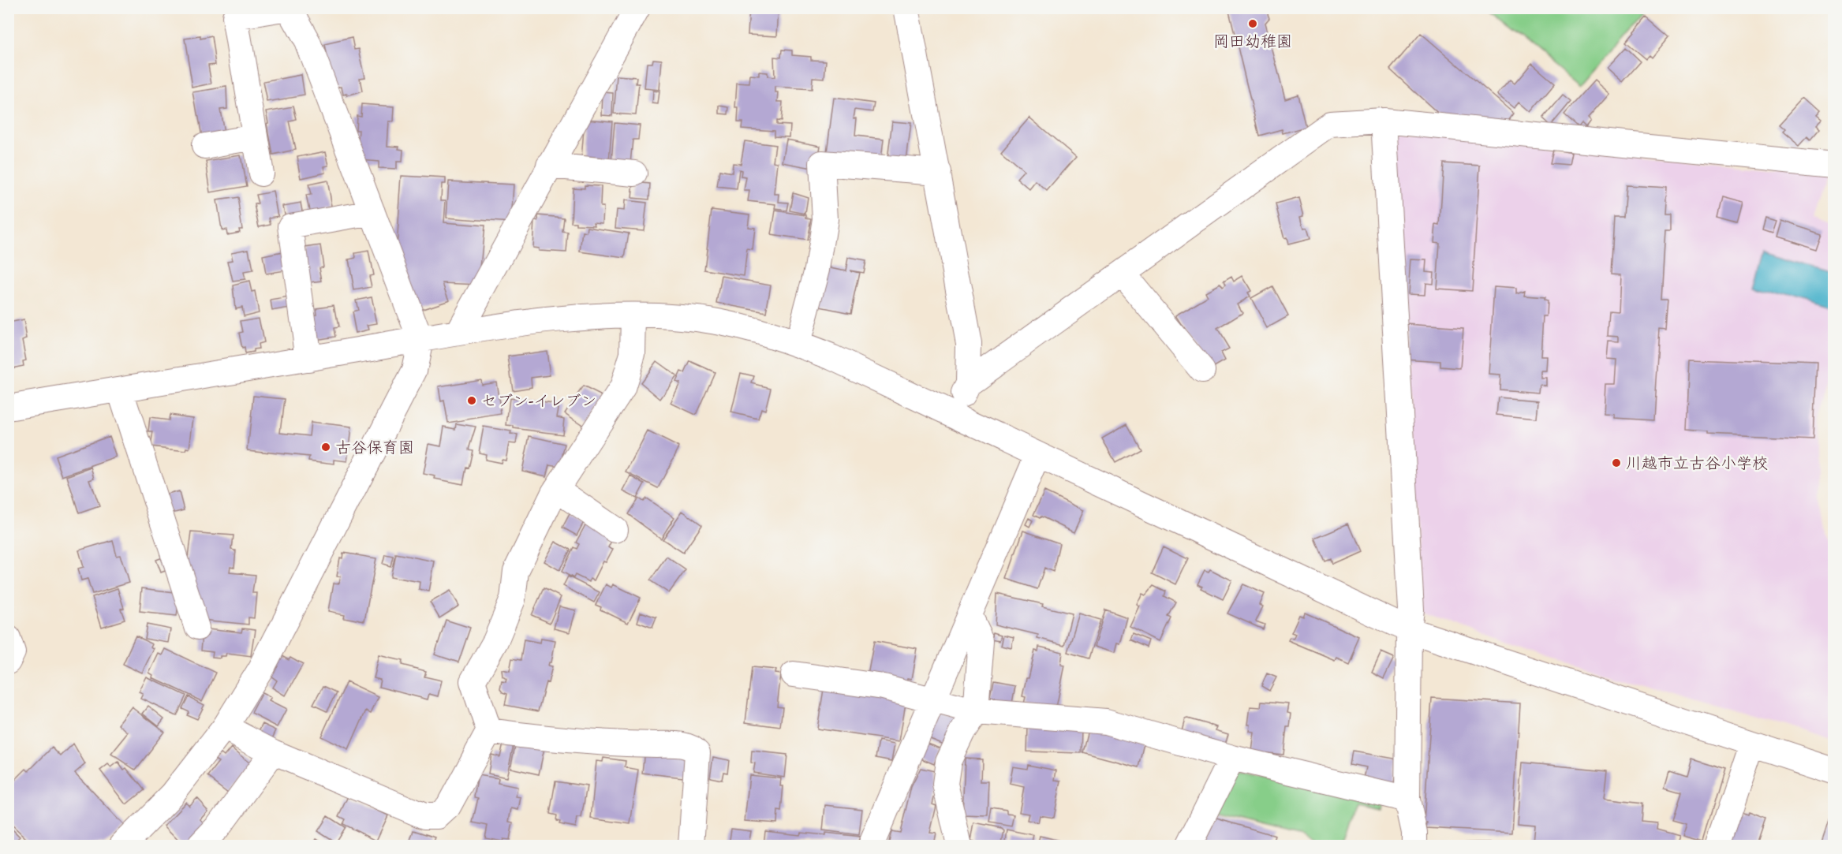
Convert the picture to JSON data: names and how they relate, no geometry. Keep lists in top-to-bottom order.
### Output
{
  "places": [
    "岡田幼稚園",
    "セブン-イレブン",
    "古谷保育園",
    "川越市立古谷小学校"
  ]
}
